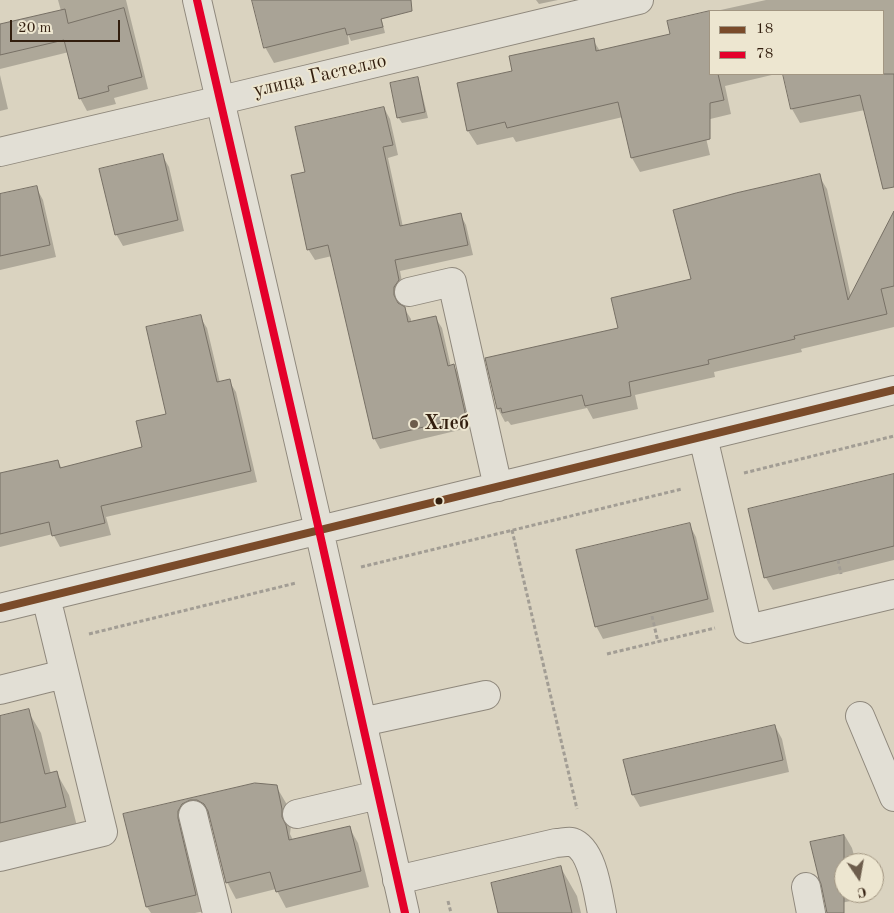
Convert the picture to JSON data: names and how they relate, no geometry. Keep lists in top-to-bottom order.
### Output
{
  "streets": {
    "street": ["улица Гастелло"]
  },
  "places": ["Хлеб"],
  "lines": ["transit line 78", "transit line 18"],
  "legend": ["18", "78"],
  "scale_bar": "20 m",
  "north": "bottom"
}
